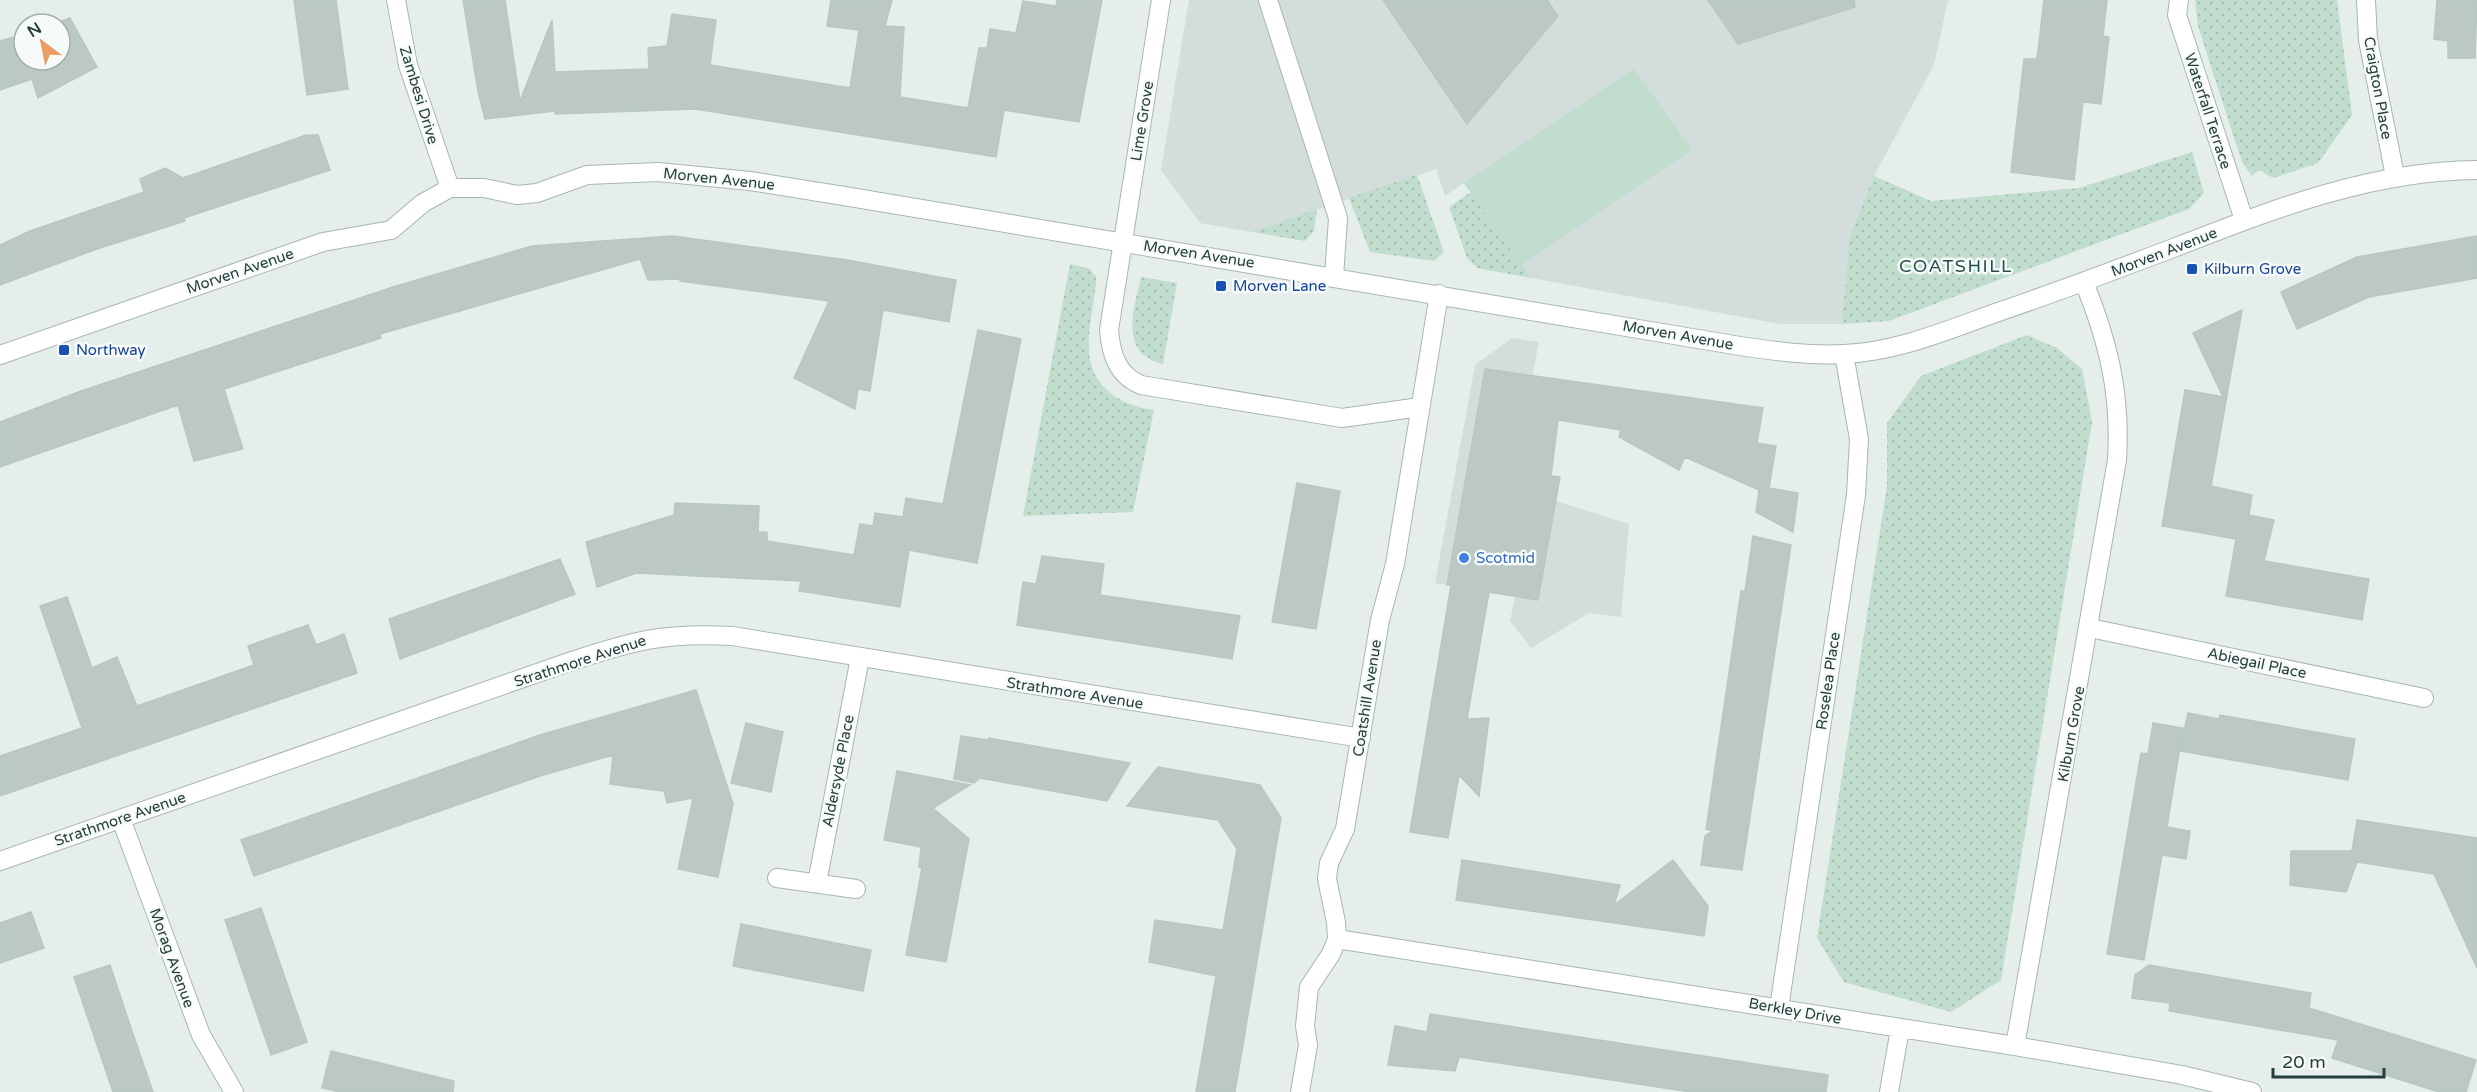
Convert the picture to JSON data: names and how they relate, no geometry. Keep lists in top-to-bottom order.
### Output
{
  "streets": {
    "street": [
      "Craigton Place",
      "Zambesi Drive",
      "Waterfall Terrace",
      "Lime Grove",
      "Morven Avenue",
      "Strathmore Avenue",
      "Abiegail Place",
      "Roselea Place",
      "Coatshill Avenue",
      "Kilburn Grove",
      "Aldersyde Place",
      "Morag Avenue",
      "Berkley Drive"
    ]
  },
  "crossings": [
    ["Craigton Place", "Morven Avenue"],
    ["Zambesi Drive", "Morven Avenue"],
    ["Waterfall Terrace", "Morven Avenue"],
    ["Lime Grove", "Morven Avenue"],
    ["Lime Grove", "Coatshill Avenue"],
    ["Morven Avenue", "Roselea Place"],
    ["Morven Avenue", "Coatshill Avenue"],
    ["Morven Avenue", "Kilburn Grove"],
    ["Strathmore Avenue", "Coatshill Avenue"],
    ["Strathmore Avenue", "Aldersyde Place"],
    ["Strathmore Avenue", "Morag Avenue"],
    ["Abiegail Place", "Kilburn Grove"],
    ["Roselea Place", "Berkley Drive"],
    ["Coatshill Avenue", "Berkley Drive"],
    ["Kilburn Grove", "Berkley Drive"]
  ],
  "districts": ["COATSHILL"],
  "places": {
    "transit": ["Kilburn Grove", "Morven Lane", "Northway"],
    "other": ["Scotmid"]
  },
  "scale_bar": "20 m",
  "north": "top left"
}
